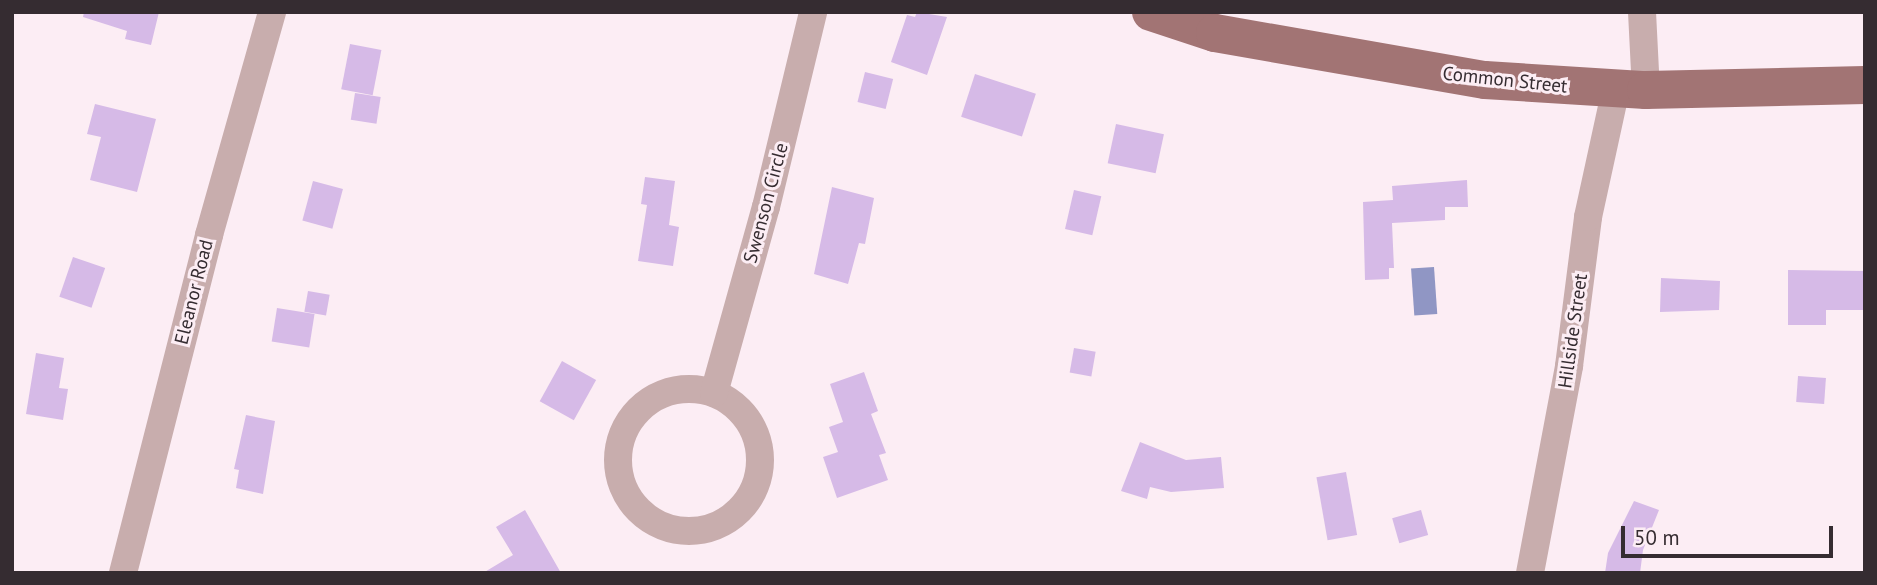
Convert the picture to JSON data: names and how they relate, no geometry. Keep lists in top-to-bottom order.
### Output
{
  "streets": {
    "main road": ["Common Street"],
    "street": ["Swenson Circle", "Eleanor Road", "Hillside Street"]
  },
  "crossings": [
    ["Common Street", "Hillside Street"]
  ],
  "scale_bar": "50 m"
}
